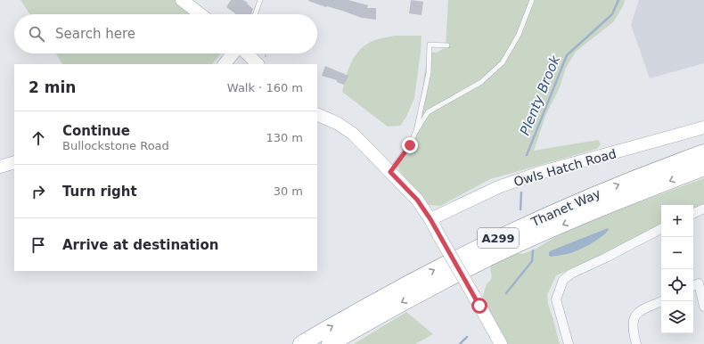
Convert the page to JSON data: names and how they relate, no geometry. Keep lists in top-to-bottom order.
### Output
{
  "streets": {
    "highway": ["Thanet Way", "A299"],
    "street": ["Owls Hatch Road"]
  },
  "water": ["Plenty Brook"],
  "page": {
    "search": "Search here",
    "heading": ["2 min", "Walk · 160 m"],
    "list": [
      ["Continue", "Bullockstone Road", "130 m"],
      ["Turn right", "30 m"],
      "Arrive at destination"
    ],
    "map_buttons": ["+", "−"]
  }
}
